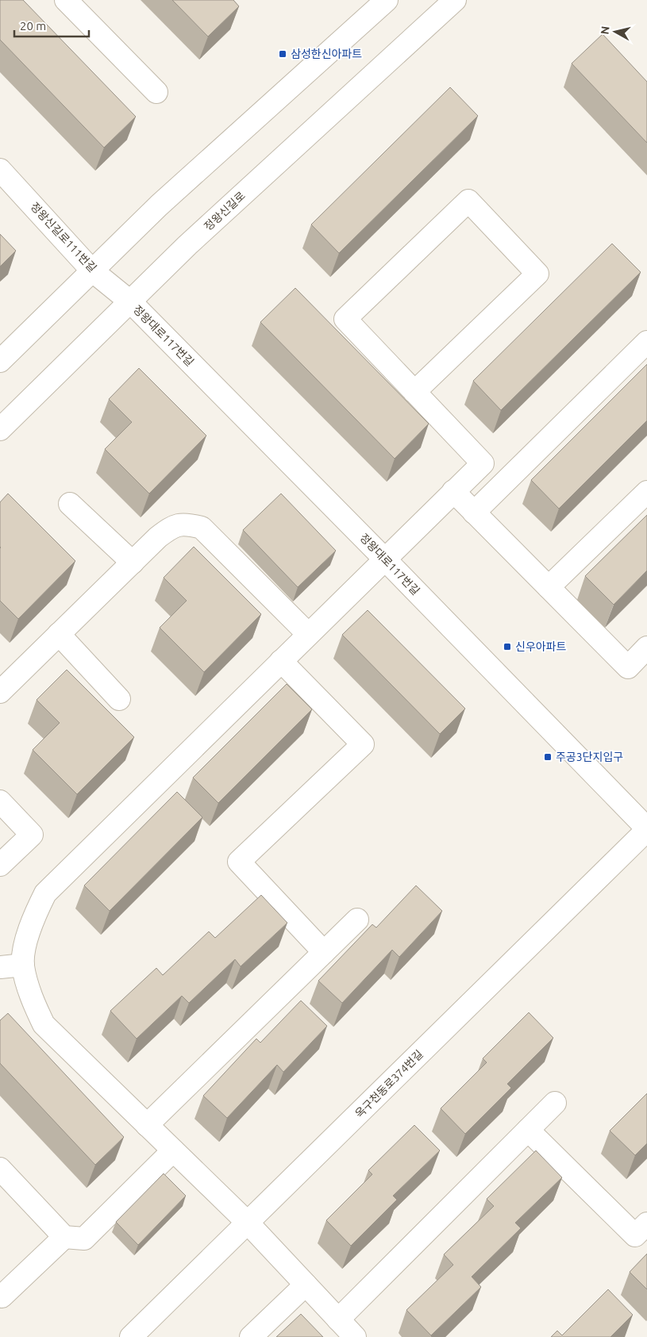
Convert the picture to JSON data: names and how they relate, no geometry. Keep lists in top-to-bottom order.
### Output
{
  "streets": {
    "street": [
      "정왕신길로",
      "정왕신길로111번길",
      "정왕대로117번길",
      "옥구천동로374번길"
    ]
  },
  "crossings": [
    ["정왕신길로", "정왕신길로111번길"],
    ["정왕신길로", "정왕대로117번길"],
    ["정왕신길로111번길", "정왕대로117번길"],
    ["정왕대로117번길", "옥구천동로374번길"]
  ],
  "places": {
    "transit": ["삼성한신아파트", "신우아파트", "주공3단지입구"]
  },
  "scale_bar": "20 m",
  "north": "left"
}
